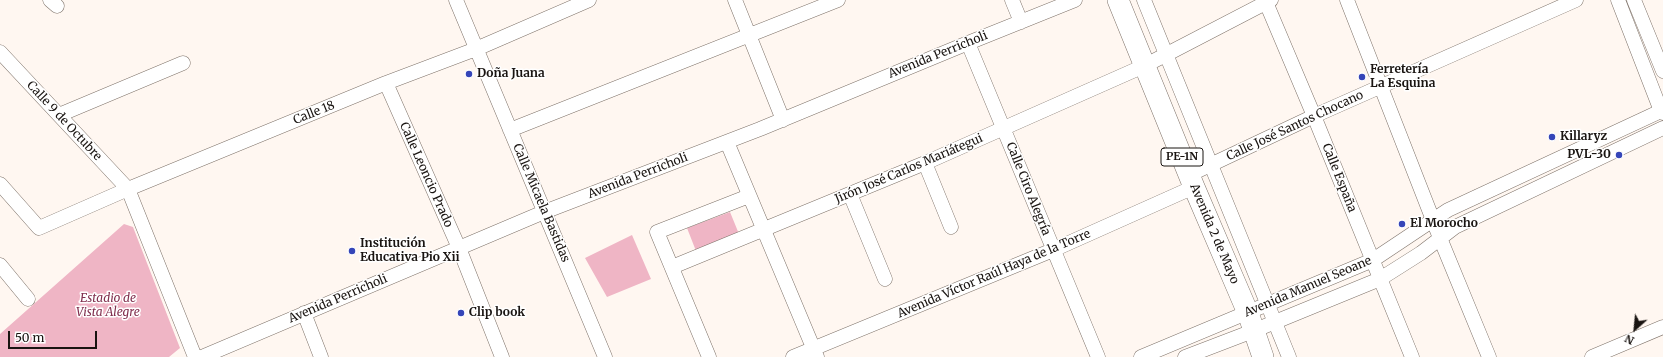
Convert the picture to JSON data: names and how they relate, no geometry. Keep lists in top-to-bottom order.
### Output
{
  "streets": {
    "highway": ["PE-1N", "Avenida 2 de Mayo"],
    "street": [
      "Avenida Perricholi",
      "Calle 18",
      "Calle 9 de Octubre",
      "Calle José Santos Chocano",
      "Jirón José Carlos Mariátegui",
      "Calle Leoncio Prado",
      "Calle España",
      "Calle Ciro Alegría",
      "Calle Micaela Bastidas",
      "Avenida Víctor Raúl Haya de la Torre",
      "Avenida Manuel Seoane"
    ]
  },
  "crossings": [
    ["Avenida Perricholi", "Calle Leoncio Prado"],
    ["Avenida Perricholi", "Calle Ciro Alegría"],
    ["Avenida Perricholi", "Calle Micaela Bastidas"],
    ["Calle 18", "Calle 9 de Octubre"],
    ["Calle 18", "Calle Leoncio Prado"],
    ["Calle 18", "Calle Micaela Bastidas"],
    ["Calle José Santos Chocano", "Calle España"],
    ["Calle José Santos Chocano", "Avenida 2 de Mayo"],
    ["Calle José Santos Chocano", "Avenida Víctor Raúl Haya de la Torre"],
    ["Jirón José Carlos Mariátegui", "Calle España"],
    ["Jirón José Carlos Mariátegui", "Calle Ciro Alegría"],
    ["Jirón José Carlos Mariátegui", "Avenida 2 de Mayo"],
    ["Calle España", "Avenida Manuel Seoane"],
    ["Calle Ciro Alegría", "Avenida Víctor Raúl Haya de la Torre"],
    ["Avenida 2 de Mayo", "Avenida Víctor Raúl Haya de la Torre"],
    ["Avenida 2 de Mayo", "Avenida Manuel Seoane"]
  ],
  "parks": ["Estadio de Vista Alegre"],
  "places": [
    "Doña Juana",
    "Ferretería La Esquina",
    "Killaryz",
    "PVL-30",
    "El Morocho",
    "Institución Educativa Pio Xii",
    "Clip book"
  ],
  "scale_bar": "50 m",
  "north": "bottom left"
}
